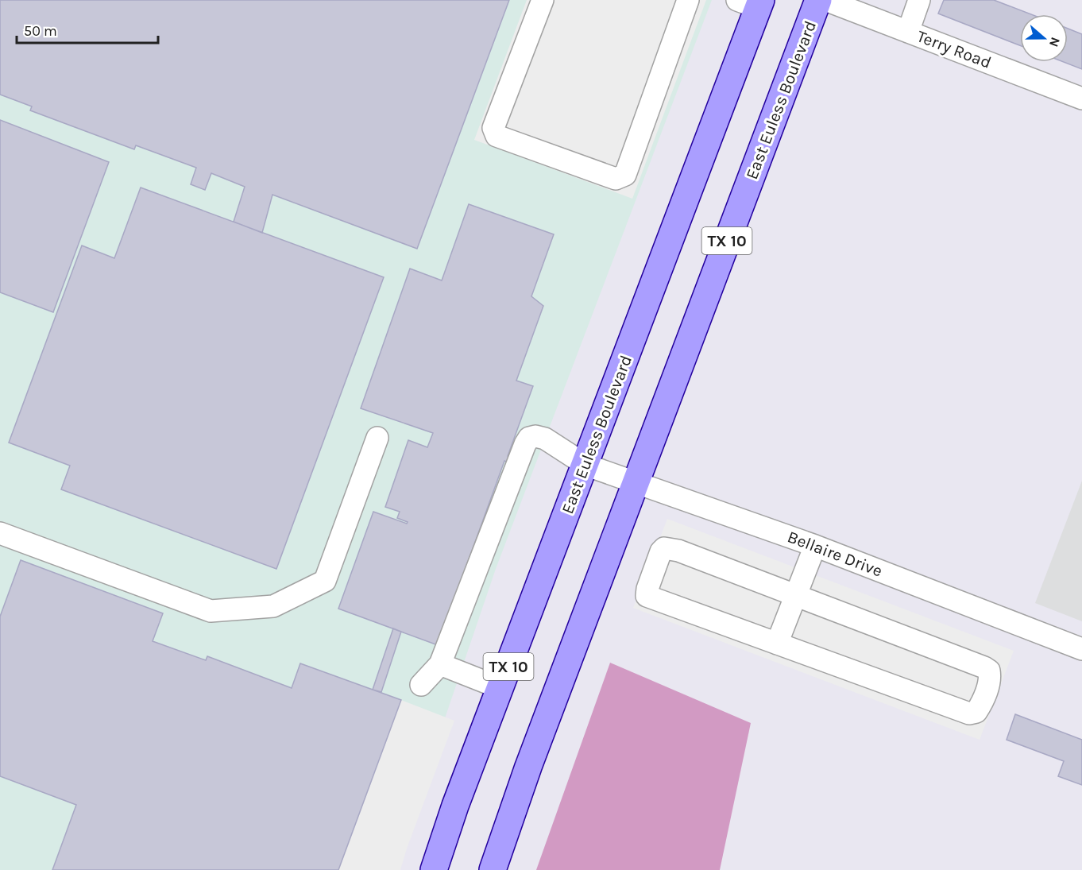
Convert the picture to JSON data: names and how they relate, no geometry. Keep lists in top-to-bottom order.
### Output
{
  "streets": {
    "main road": ["East Euless Boulevard", "TX 10"],
    "street": ["Terry Road", "Bellaire Drive"]
  },
  "crossings": [
    ["East Euless Boulevard", "Bellaire Drive"]
  ],
  "scale_bar": "50 m",
  "north": "right"
}
